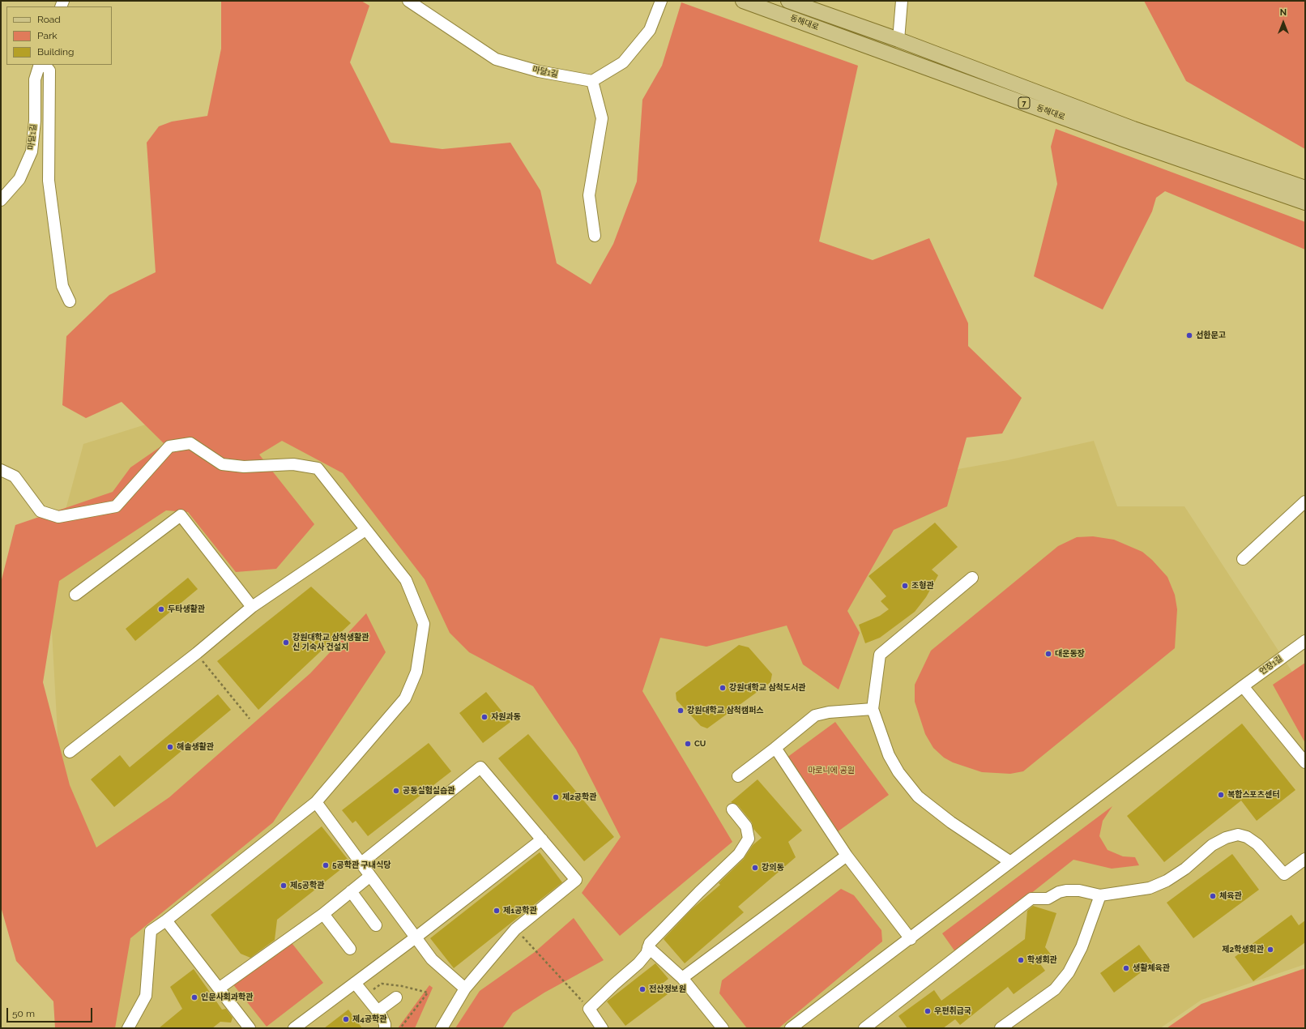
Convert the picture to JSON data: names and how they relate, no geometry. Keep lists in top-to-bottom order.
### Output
{
  "streets": {
    "main road": ["동해대로", "7"],
    "street": ["마달1길", "언장1길"]
  },
  "parks": ["마로니에 공원"],
  "places": [
    "선한문고",
    "조형관",
    "두타생활관",
    "강원대학교 삼척생활관 신 기숙사 건설지",
    "대운동장",
    "강원대학교 삼척도서관",
    "강원대학교 삼척캠퍼스",
    "자원과동",
    "CU",
    "해솔생활관",
    "공동실험실습관",
    "복합스포츠센터",
    "제2공학관",
    "5공학관 구내식당",
    "강의동",
    "제5공학관",
    "체육관",
    "제1공학관",
    "제2학생회관",
    "학생회관",
    "생활체육관",
    "전산정보원",
    "인문사회과학관",
    "우편취급국",
    "제4공학관"
  ],
  "legend": ["Road", "Park", "Building"],
  "scale_bar": "50 m",
  "north": "top"
}
